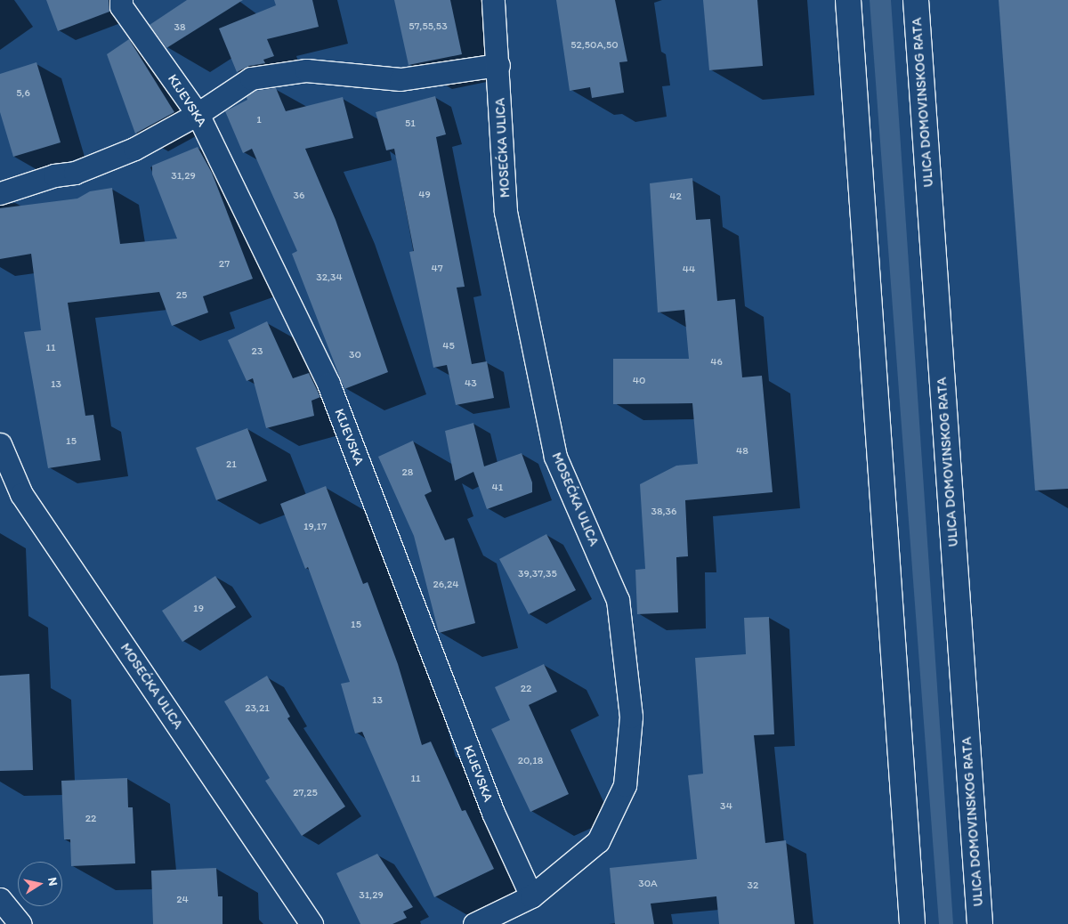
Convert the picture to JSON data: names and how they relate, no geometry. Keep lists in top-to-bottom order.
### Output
{
  "streets": {
    "main road": ["ULICA DOMOVINSKOG RATA"],
    "street": ["KIJEVSKA", "MOSEĆKA ULICA"]
  },
  "crossings": [
    ["KIJEVSKA", "MOSEĆKA ULICA"]
  ],
  "house_numbers": [
    "57,55,53",
    "38",
    "52,50A,50",
    "5,6",
    "1",
    "51",
    "31,29",
    "49",
    "36",
    "42",
    "27",
    "47",
    "44",
    "32,34",
    "25",
    "45",
    "11",
    "23",
    "30",
    "46",
    "40",
    "43",
    "13",
    "15",
    "48",
    "21",
    "28",
    "41",
    "38,36",
    "19,17",
    "39,37,35",
    "26,24",
    "19",
    "15",
    "22",
    "13",
    "23,21",
    "20,18",
    "11",
    "27,25",
    "34",
    "22",
    "30A",
    "32",
    "31,29",
    "24"
  ],
  "north": "right"
}
